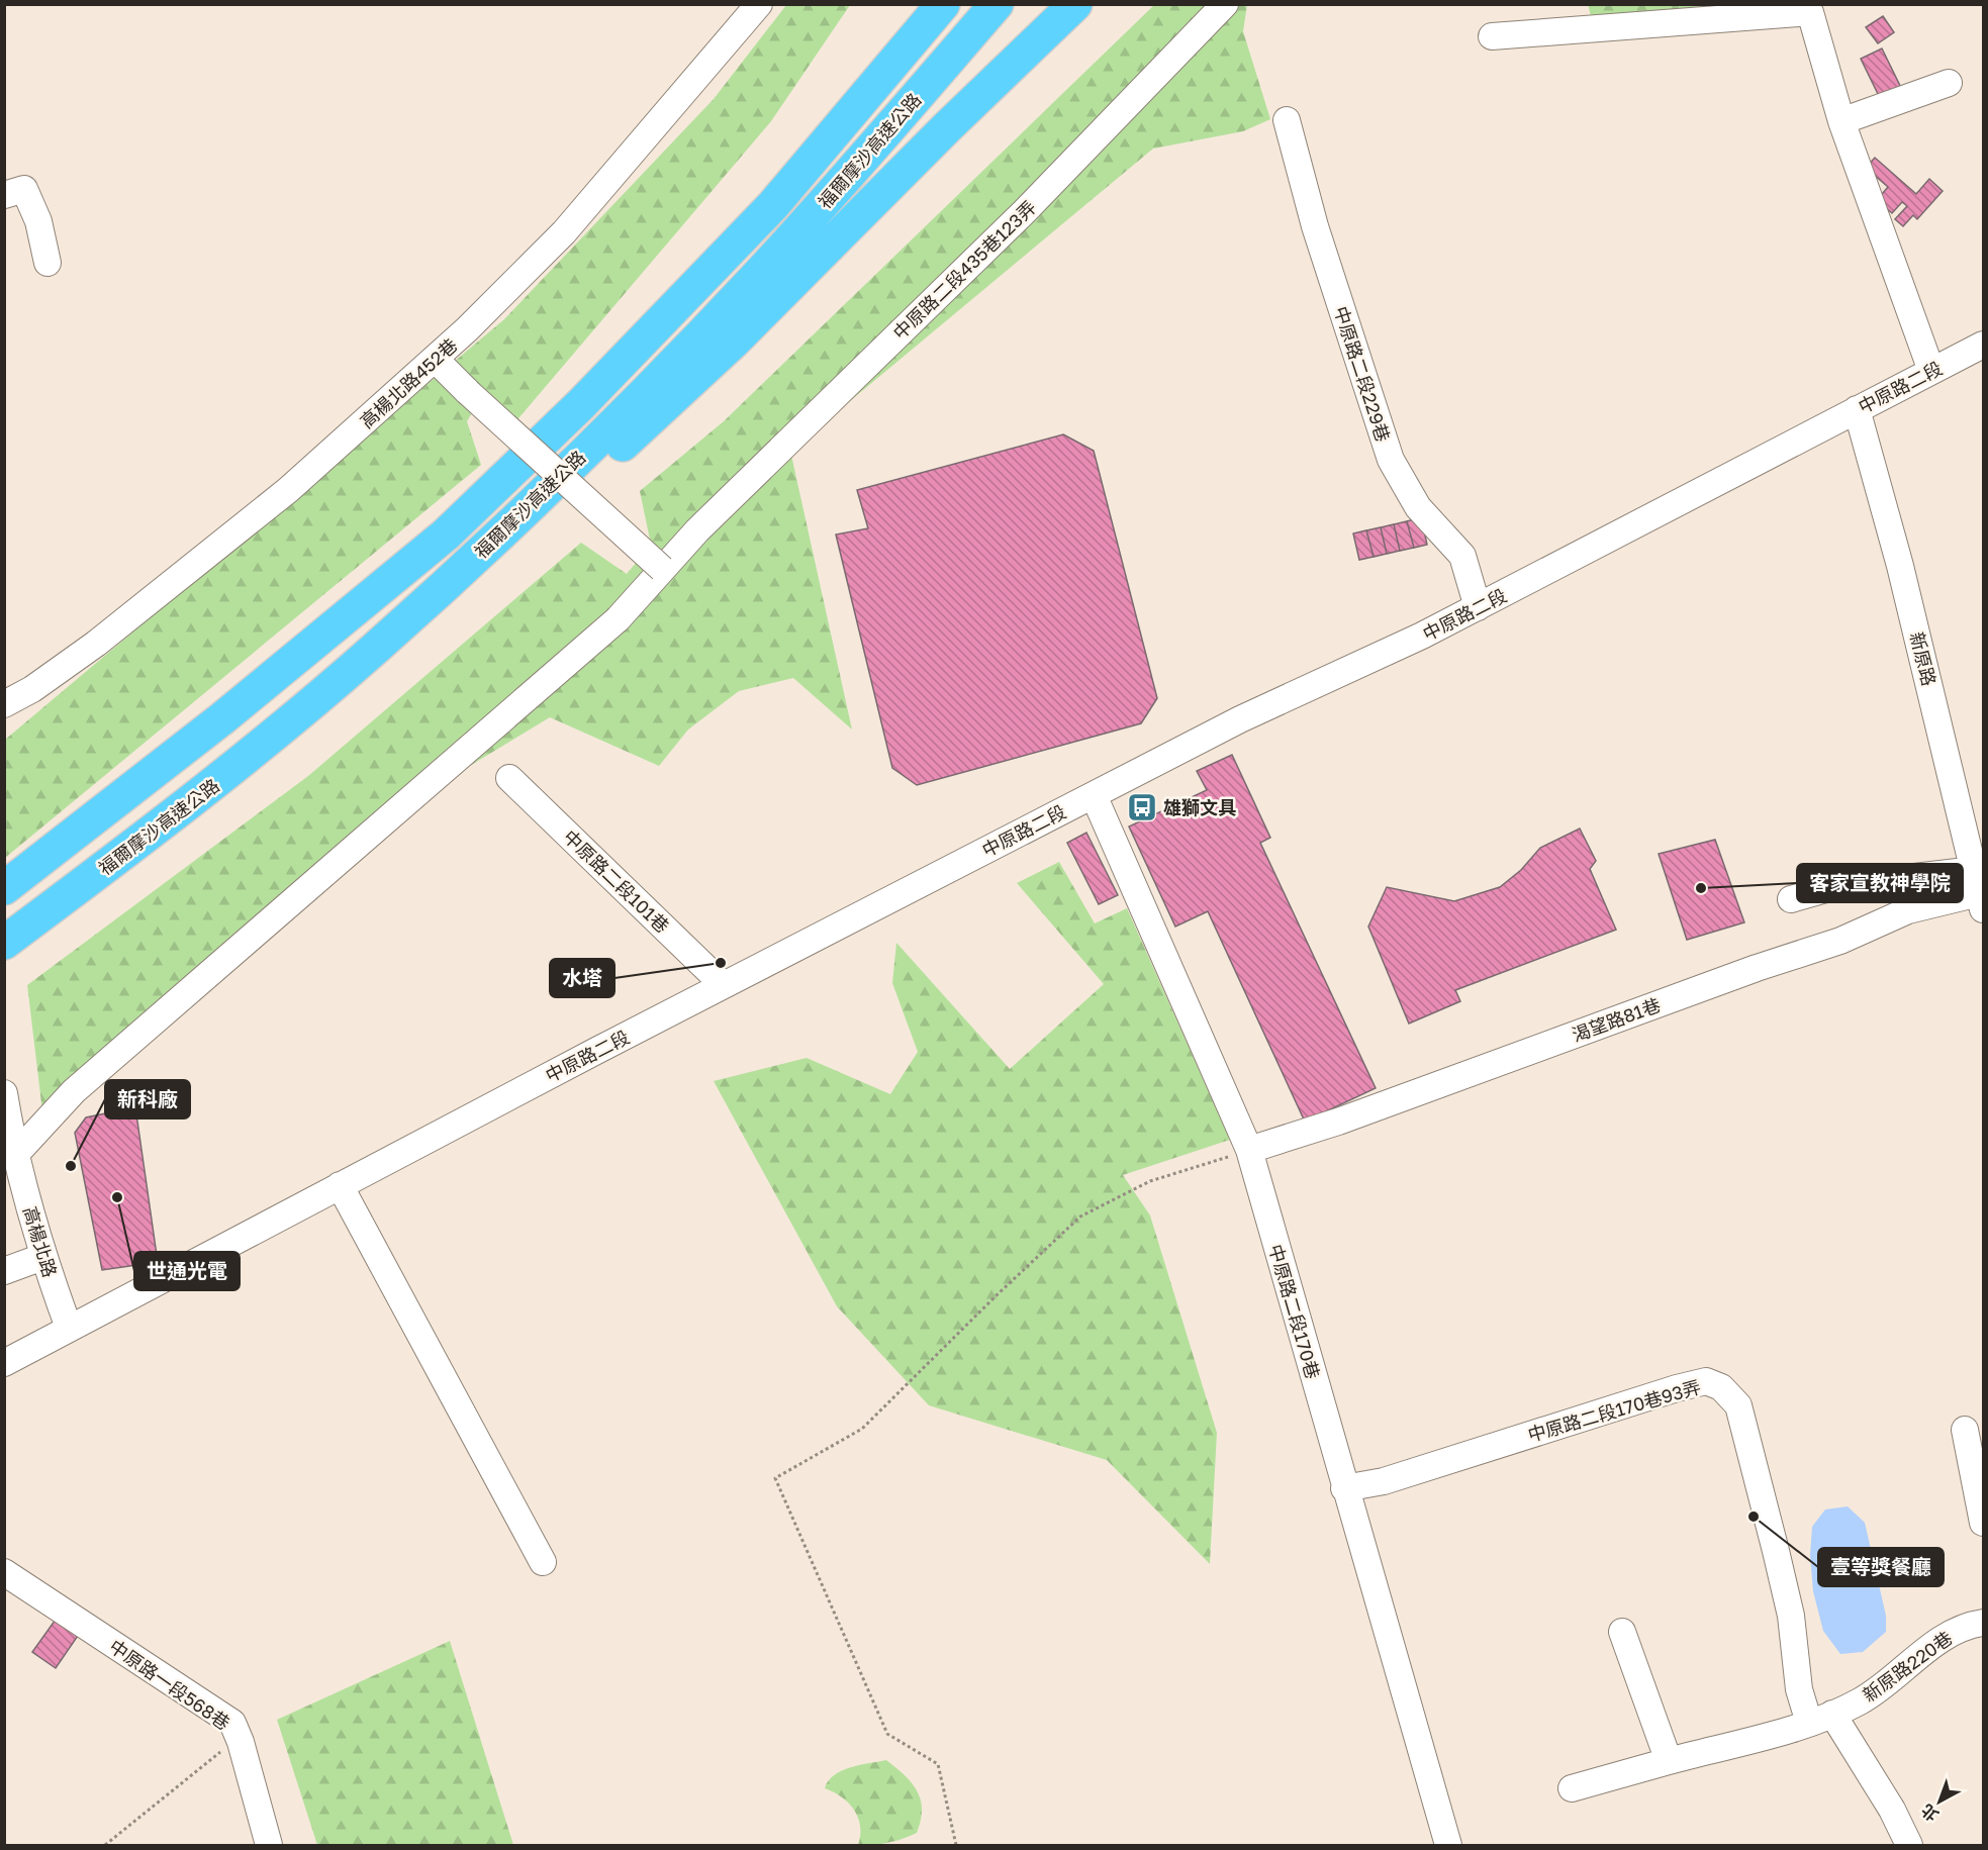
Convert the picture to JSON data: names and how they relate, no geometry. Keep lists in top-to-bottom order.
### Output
{
  "streets": {
    "highway": ["福爾摩沙高速公路"],
    "street": [
      "中原路二段435巷123弄",
      "中原路二段229巷",
      "高楊北路452巷",
      "中原路二段",
      "新原路",
      "中原路二段101巷",
      "渴望路81巷",
      "高楊北路",
      "中原路二段170巷",
      "中原路二段170巷93弄",
      "新原路220巷",
      "中原路一段568巷"
    ]
  },
  "crossings": [
    ["中原路二段435巷123弄", "高楊北路"],
    ["中原路二段229巷", "中原路二段"],
    ["中原路二段", "新原路"],
    ["中原路二段", "中原路二段101巷"],
    ["中原路二段", "高楊北路"],
    ["中原路二段", "中原路二段170巷"],
    ["新原路", "渴望路81巷"],
    ["渴望路81巷", "中原路二段170巷"],
    ["中原路二段170巷", "中原路二段170巷93弄"],
    ["中原路二段170巷93弄", "新原路220巷"]
  ],
  "places": {
    "bus stop": ["雄獅文具"],
    "other": [
      "客家宣教神學院",
      "水塔",
      "新科廠",
      "世通光電",
      "壹等獎餐廳"
    ]
  },
  "north": "bottom left"
}
